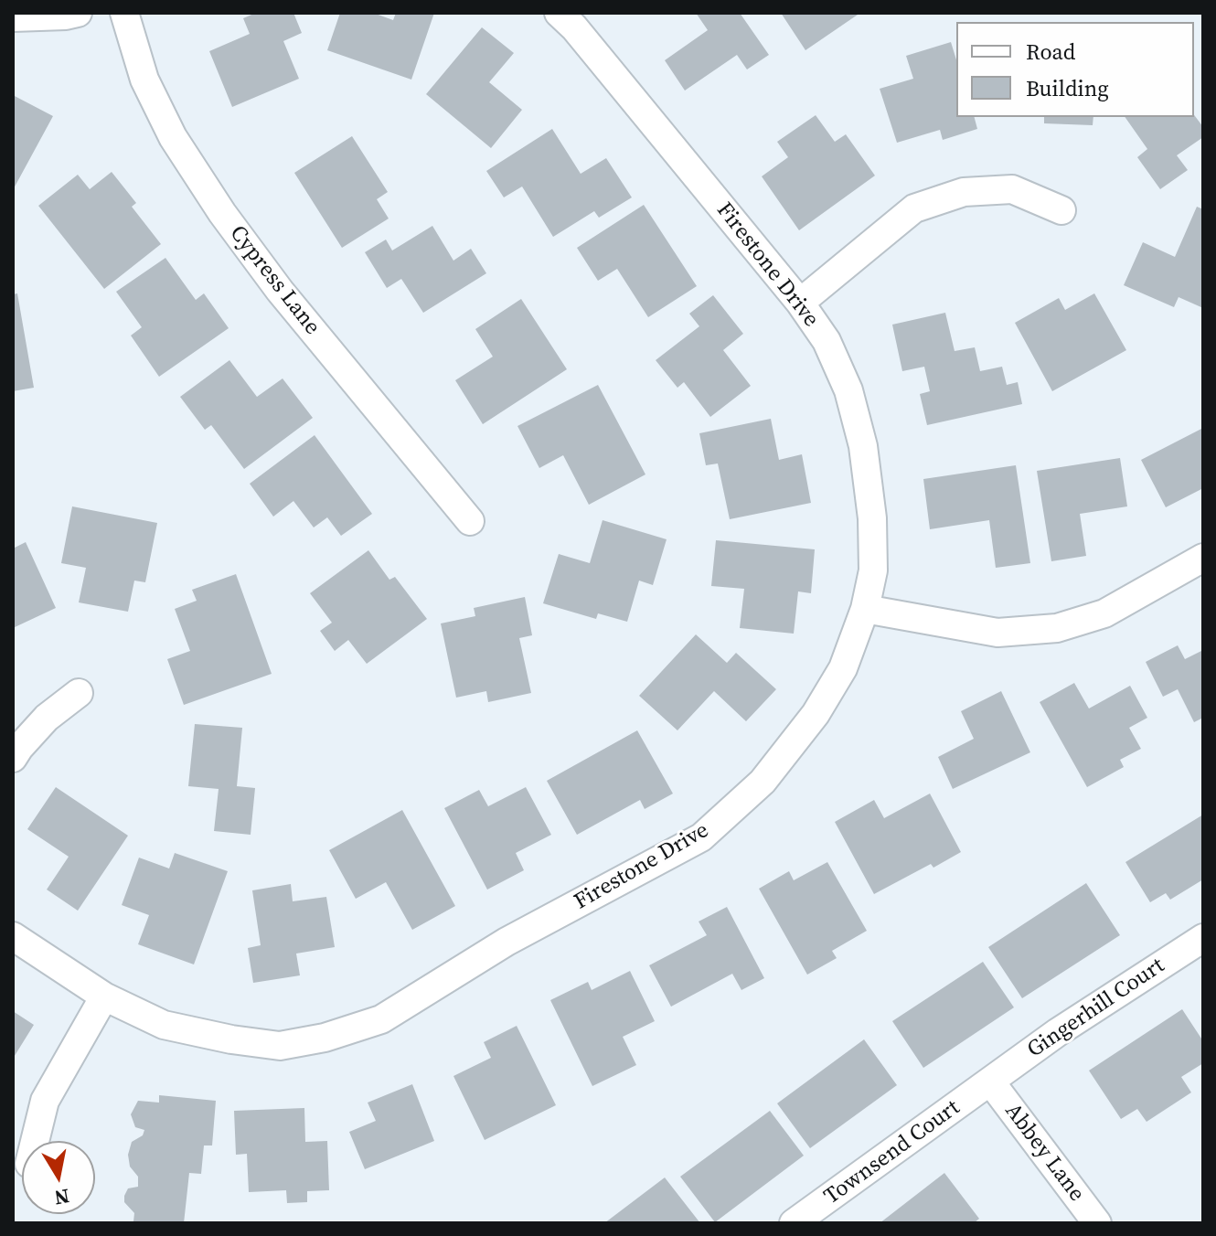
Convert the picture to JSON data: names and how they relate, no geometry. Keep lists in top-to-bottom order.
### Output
{
  "streets": {
    "street": [
      "Firestone Drive",
      "Cypress Lane",
      "Gingerhill Court",
      "Townsend Court",
      "Abbey Lane"
    ]
  },
  "crossings": [
    ["Gingerhill Court", "Townsend Court"],
    ["Gingerhill Court", "Abbey Lane"],
    ["Townsend Court", "Abbey Lane"]
  ],
  "legend": ["Road", "Building"],
  "north": "bottom"
}
